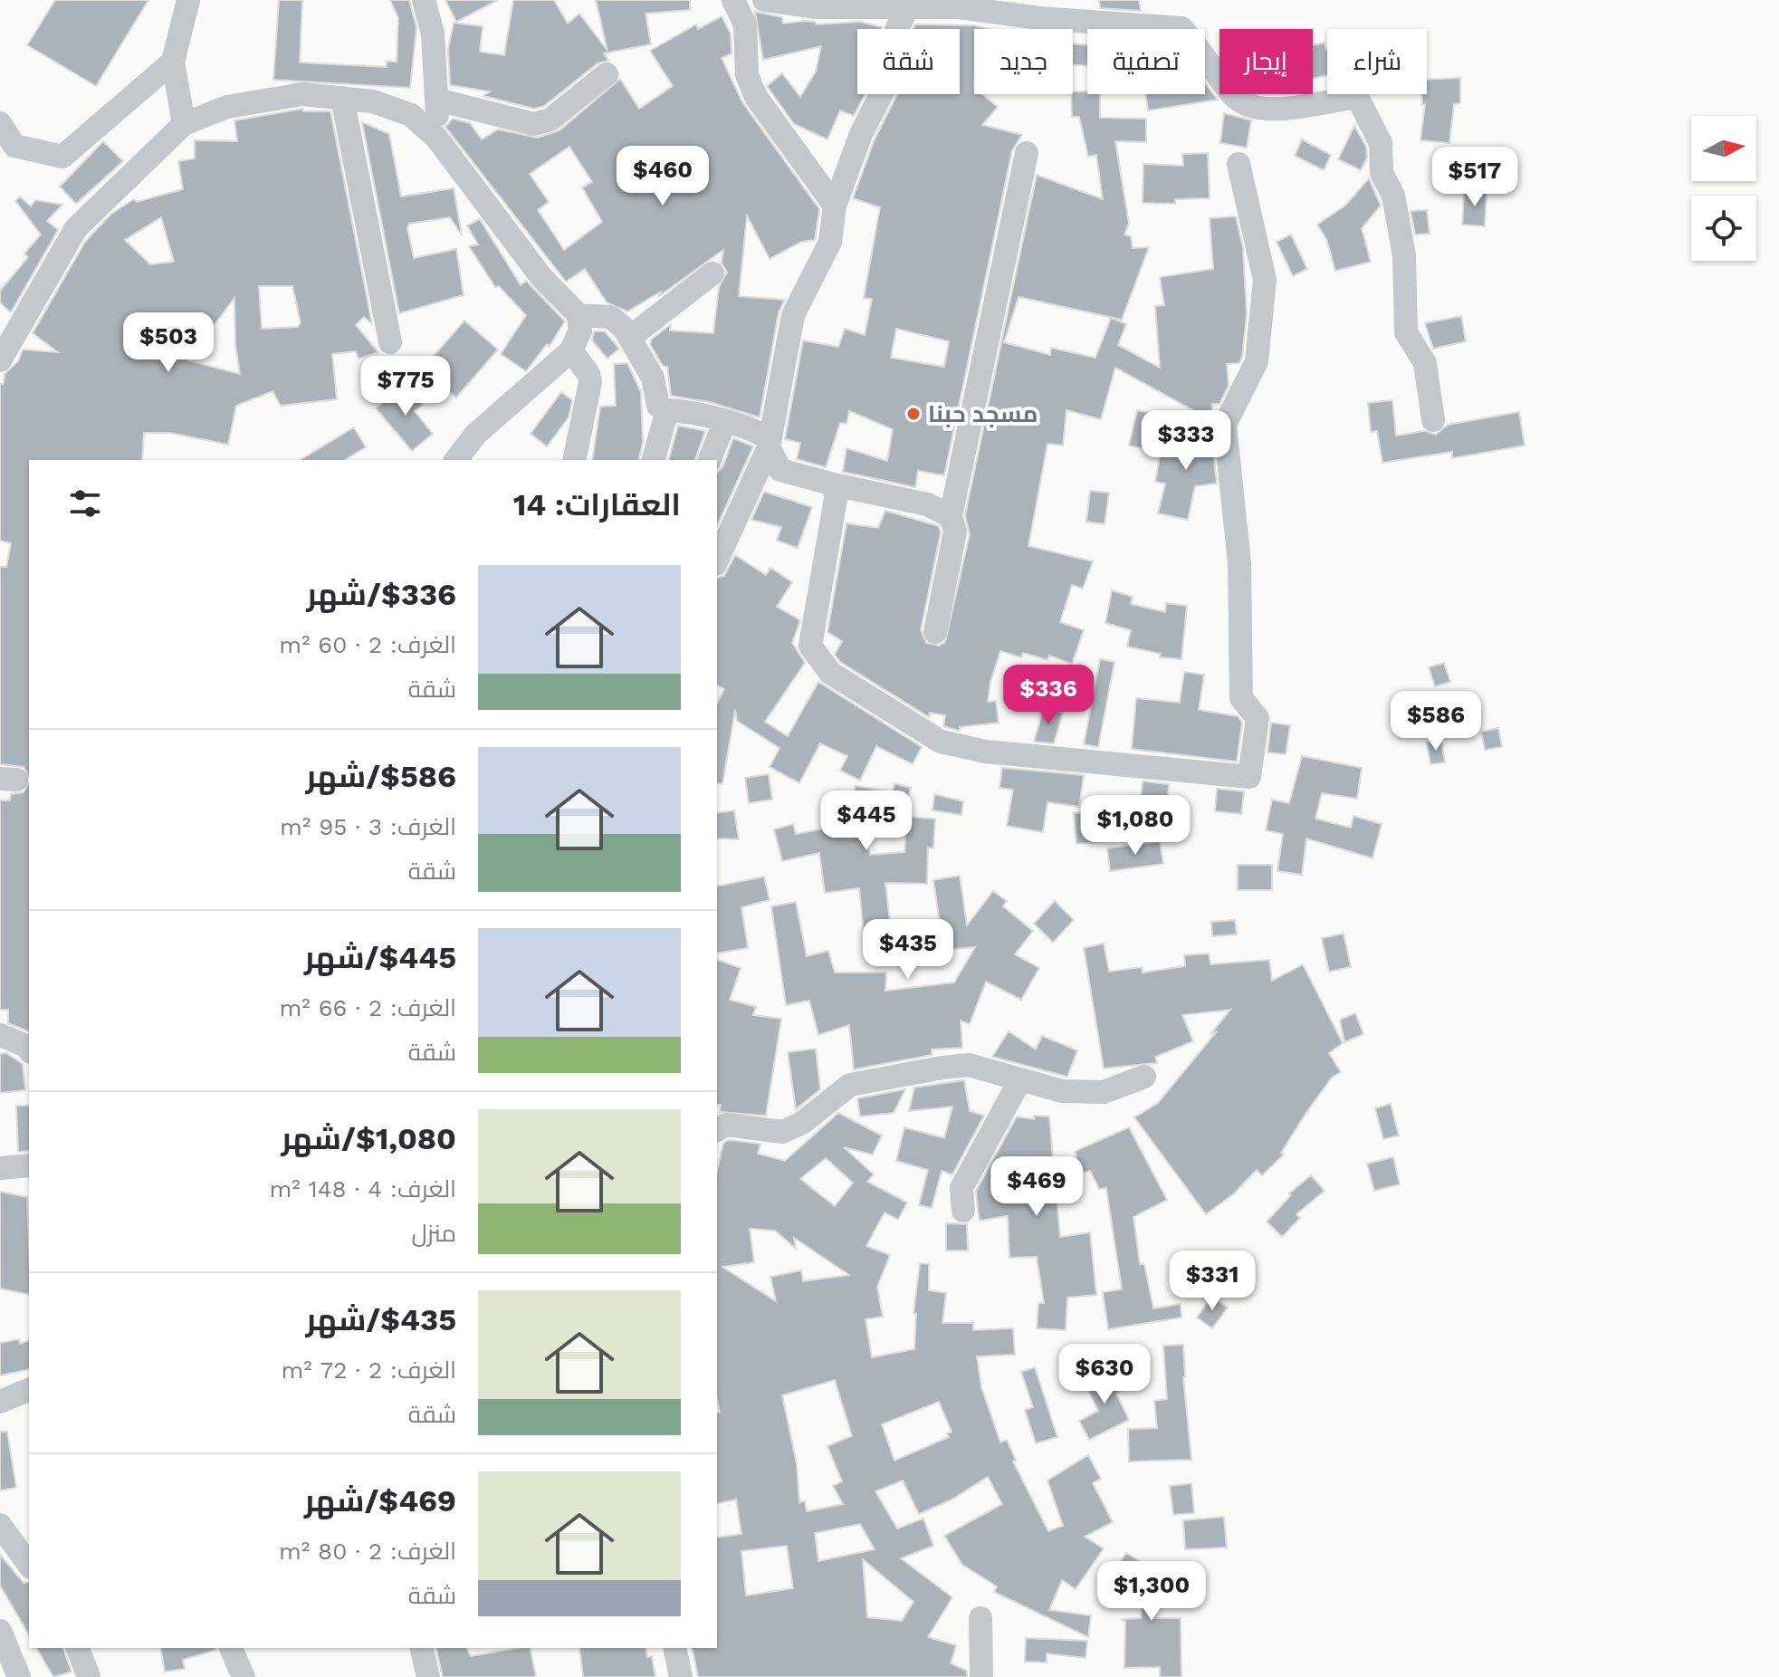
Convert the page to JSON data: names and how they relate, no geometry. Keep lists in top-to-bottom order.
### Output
{
  "places": ["مسجد حبنا"],
  "north": "right",
  "page": {
    "chip": [
      "شراء",
      "إيجار",
      "تصفية",
      "جديد",
      "شقة"
    ],
    "price": [
      "$460",
      "$517",
      "$503",
      "$775",
      "$333",
      "$336",
      "$586",
      "$445",
      "$1,080",
      "$435",
      "$469",
      "$331",
      "$630",
      "$1,300"
    ],
    "heading": "العقارات: 14",
    "list": [
      {
        "name": "$336/شهر",
        "note": "الغرف: 2 · 60 m² · شقة"
      },
      {
        "name": "$586/شهر",
        "note": "الغرف: 3 · 95 m² · شقة"
      },
      {
        "name": "$445/شهر",
        "note": "الغرف: 2 · 66 m² · شقة"
      },
      {
        "name": "$1,080/شهر",
        "note": "الغرف: 4 · 148 m² · منزل"
      },
      {
        "name": "$435/شهر",
        "note": "الغرف: 2 · 72 m² · شقة"
      },
      {
        "name": "$469/شهر",
        "note": "الغرف: 2 · 80 m² · شقة"
      }
    ]
  }
}
